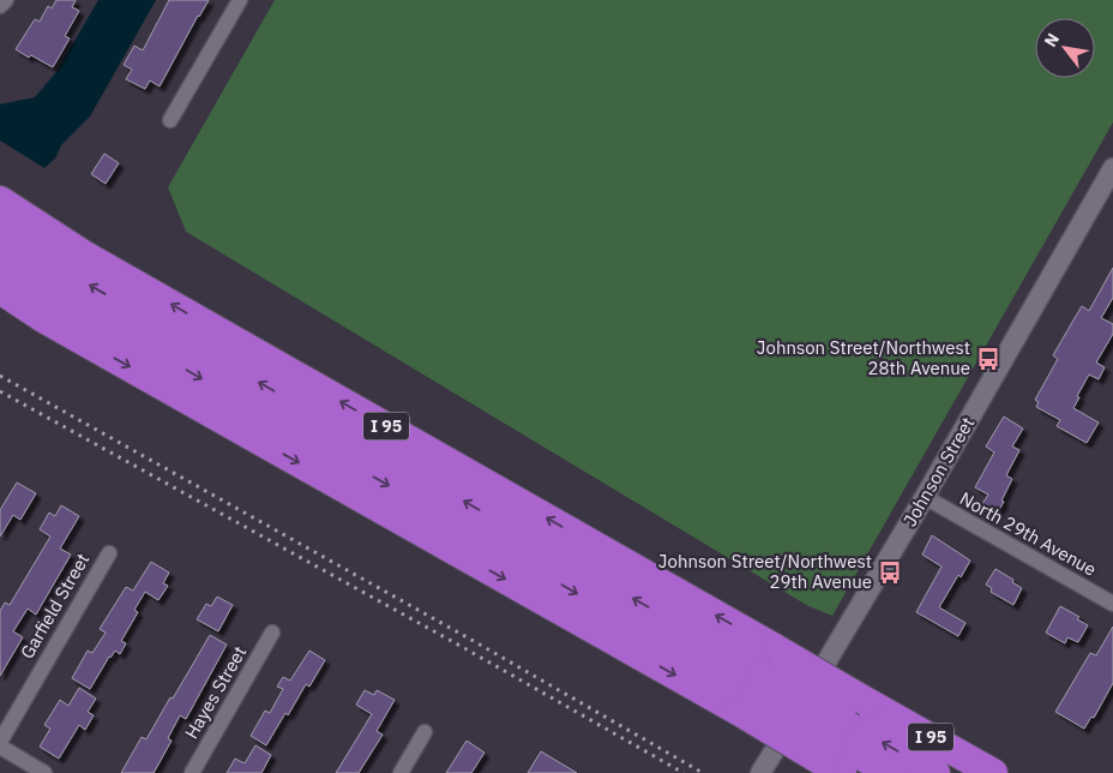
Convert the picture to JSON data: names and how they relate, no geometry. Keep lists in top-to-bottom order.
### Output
{
  "streets": {
    "highway": ["I 95"],
    "street": [
      "Johnson Street",
      "North 29th Avenue",
      "Garfield Street",
      "Hayes Street"
    ]
  },
  "crossings": [
    ["Johnson Street", "North 29th Avenue"]
  ],
  "places": {
    "bus stop": ["Johnson Street/Northwest 28th Avenue", "Johnson Street/Northwest 29th Avenue"]
  },
  "north": "top left"
}
